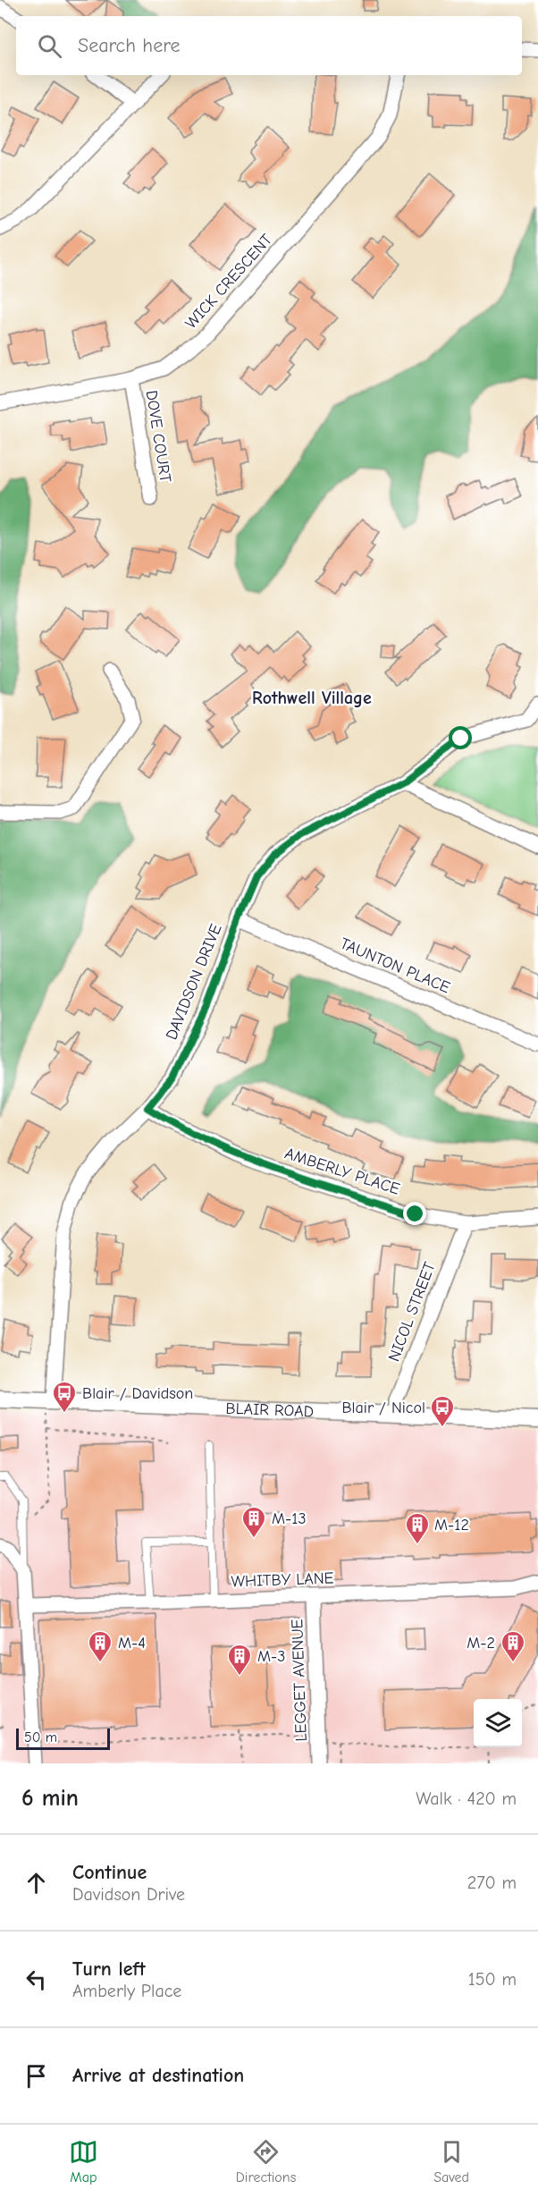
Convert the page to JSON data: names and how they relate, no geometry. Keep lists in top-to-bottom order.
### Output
{
  "streets": {
    "street": [
      "WICK CRESCENT",
      "DOVE COURT",
      "TAUNTON PLACE",
      "DAVIDSON DRIVE",
      "AMBERLY PLACE",
      "NICOL STREET",
      "BLAIR ROAD",
      "WHITBY LANE",
      "LEGGET AVENUE"
    ]
  },
  "crossings": [
    ["WICK CRESCENT", "DOVE COURT"],
    ["TAUNTON PLACE", "DAVIDSON DRIVE"],
    ["DAVIDSON DRIVE", "AMBERLY PLACE"],
    ["DAVIDSON DRIVE", "BLAIR ROAD"],
    ["AMBERLY PLACE", "NICOL STREET"],
    ["NICOL STREET", "BLAIR ROAD"],
    ["WHITBY LANE", "LEGGET AVENUE"]
  ],
  "districts": ["Rothwell Village"],
  "places": {
    "bus stop": ["Blair / Davidson", "Blair / Nicol"],
    "building": [
      "M-13",
      "M-12",
      "M-4",
      "M-2",
      "M-3"
    ]
  },
  "scale_bar": "50 m",
  "page": {
    "search": "Search here",
    "scale": "50 m",
    "heading": ["6 min", "Walk · 420 m"],
    "list": [
      ["Continue", "Davidson Drive", "270 m"],
      ["Turn left", "Amberly Place", "150 m"],
      "Arrive at destination"
    ],
    "nav": ["Map", "Directions", "Saved"]
  }
}
